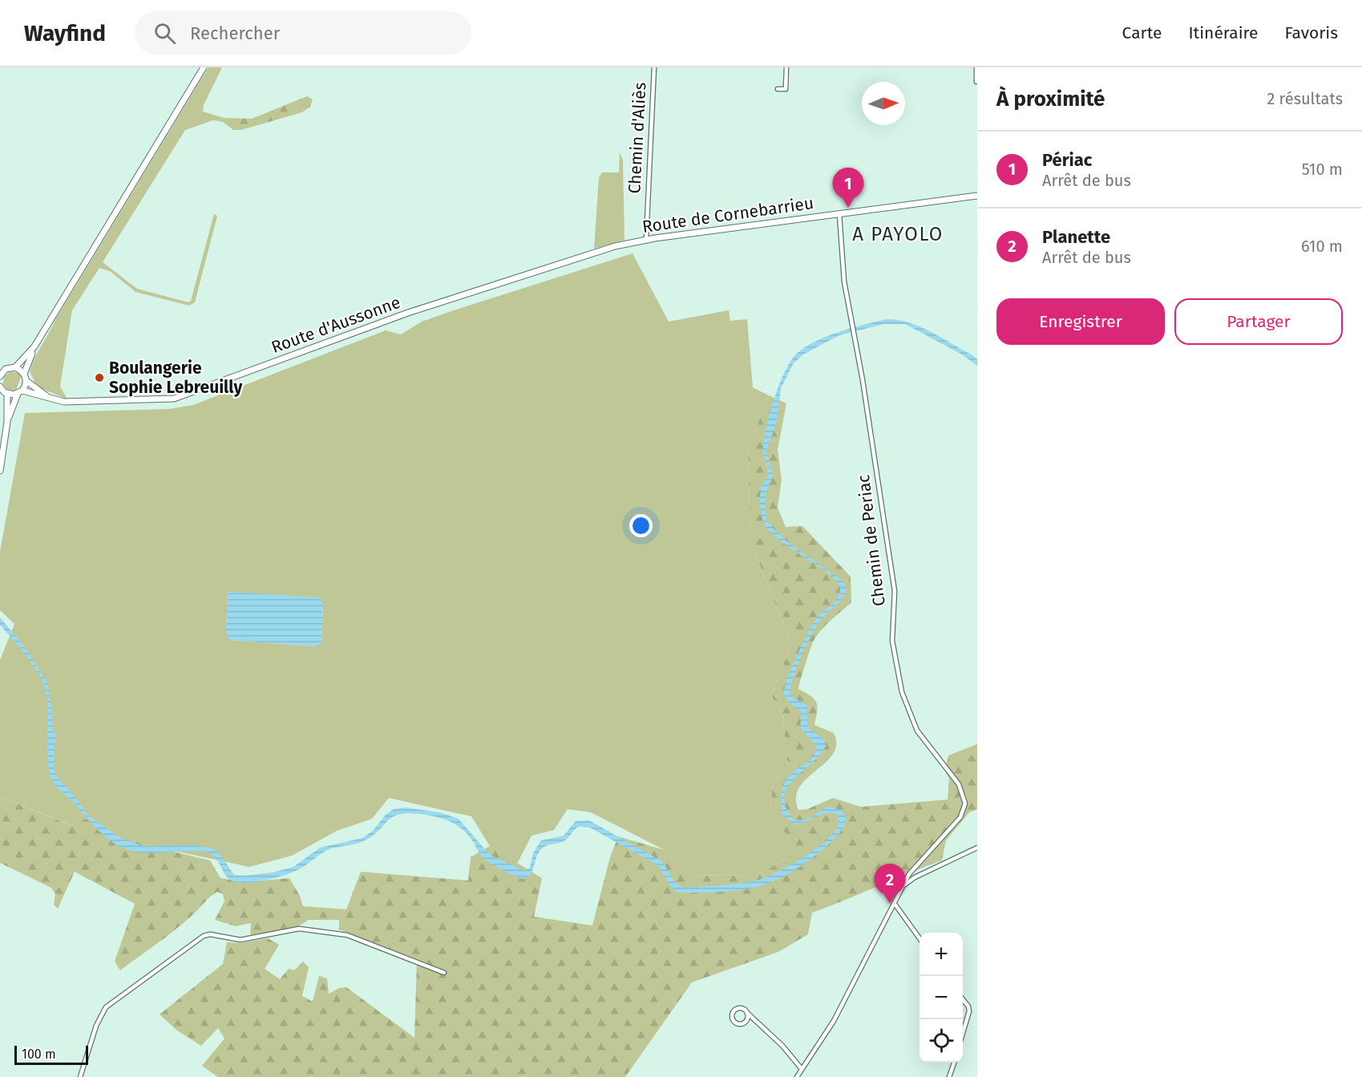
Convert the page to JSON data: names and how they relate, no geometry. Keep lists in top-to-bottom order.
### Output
{
  "streets": {
    "main road": ["Route de Cornebarrieu", "Route d'Aussonne"],
    "street": ["Chemin d'Aliès", "Chemin de Periac"]
  },
  "crossings": [
    ["Chemin d'Aliès", "Route de Cornebarrieu"],
    ["Route de Cornebarrieu", "Route d'Aussonne"],
    ["Route de Cornebarrieu", "Chemin de Periac"]
  ],
  "districts": ["A PAYOLO"],
  "places": ["Boulangerie Sophie Lebreuilly"],
  "scale_bar": "100 m",
  "north": "right",
  "page": {
    "header": "Wayfind",
    "search": "Rechercher",
    "nav": ["Carte", "Itinéraire", "Favoris"],
    "heading": ["À proximité", "2 résultats"],
    "list": [
      {
        "mark": "1",
        "name": "Périac",
        "note": "Arrêt de bus",
        "value": "510 m"
      },
      {
        "mark": "2",
        "name": "Planette",
        "note": "Arrêt de bus",
        "value": "610 m"
      }
    ],
    "pins": ["1", "2"],
    "buttons": ["Enregistrer", "Partager"],
    "map_buttons": ["+", "−"],
    "scale": "100 m"
  }
}
